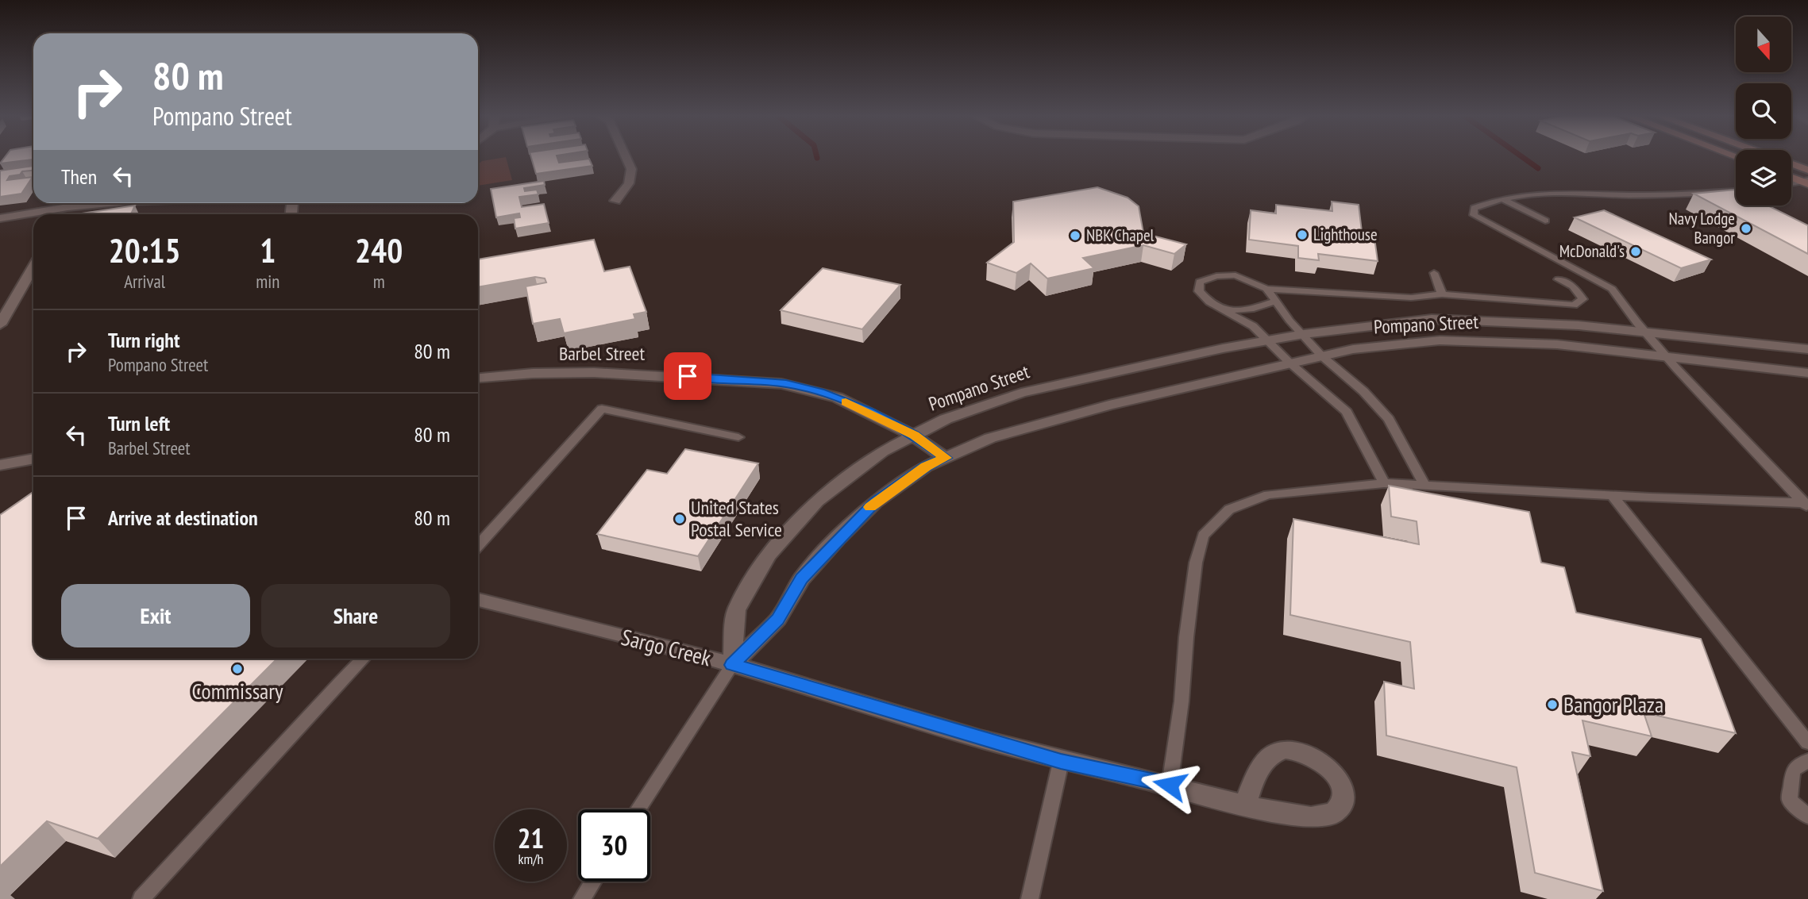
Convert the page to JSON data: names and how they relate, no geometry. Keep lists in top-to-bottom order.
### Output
{
  "streets": {
    "street": ["Pompano Street", "Barbel Street", "Sargo Creek"]
  },
  "crossings": [
    ["Pompano Street", "Barbel Street"],
    ["Pompano Street", "Sargo Creek"]
  ],
  "places": [
    "Navy Lodge Bangor",
    "Lighthouse",
    "NBK Chapel",
    "McDonald's",
    "United States Postal Service",
    "Commissary",
    "Bangor Plaza"
  ],
  "north": "bottom",
  "page": {
    "turn": ["80 m", "Pompano Street"],
    "then": "Then",
    "eta": [
      "20:15",
      "Arrival",
      "1",
      "min",
      "240",
      "m"
    ],
    "list": [
      {
        "name": "Turn right",
        "note": "Pompano Street",
        "value": "80 m"
      },
      {
        "name": "Turn left",
        "note": "Barbel Street",
        "value": "80 m"
      },
      {
        "name": "Arrive at destination",
        "value": "80 m"
      }
    ],
    "buttons": ["Exit", "Share"],
    "speed": "21 km/h",
    "limit": "30"
  }
}
